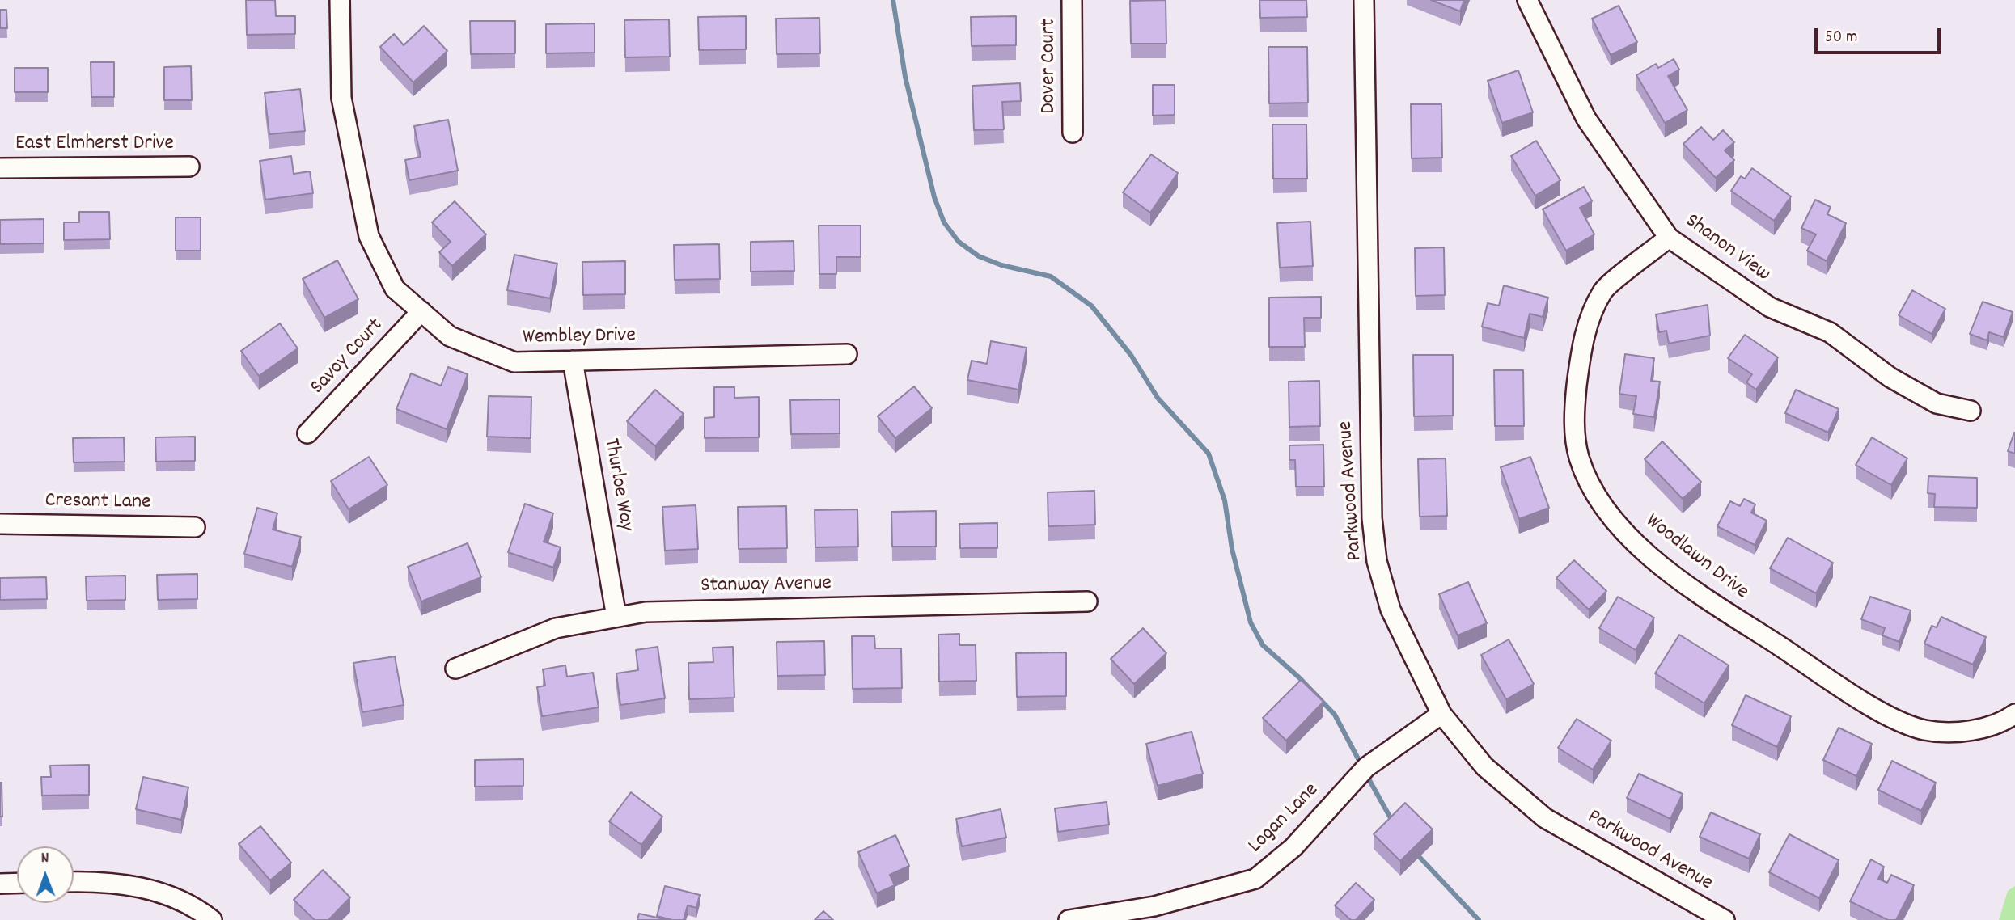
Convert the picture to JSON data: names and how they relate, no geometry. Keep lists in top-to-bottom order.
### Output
{
  "streets": {
    "street": [
      "Dover Court",
      "East Elmherst Drive",
      "Shanon View",
      "Wembley Drive",
      "Savoy Court",
      "Thurloe Way",
      "Parkwood Avenue",
      "Cresant Lane",
      "Woodlawn Drive",
      "Stanway Avenue",
      "Logan Lane"
    ]
  },
  "crossings": [
    ["Shanon View", "Woodlawn Drive"],
    ["Wembley Drive", "Savoy Court"],
    ["Wembley Drive", "Thurloe Way"],
    ["Thurloe Way", "Stanway Avenue"],
    ["Parkwood Avenue", "Logan Lane"]
  ],
  "scale_bar": "50 m",
  "north": "top"
}
